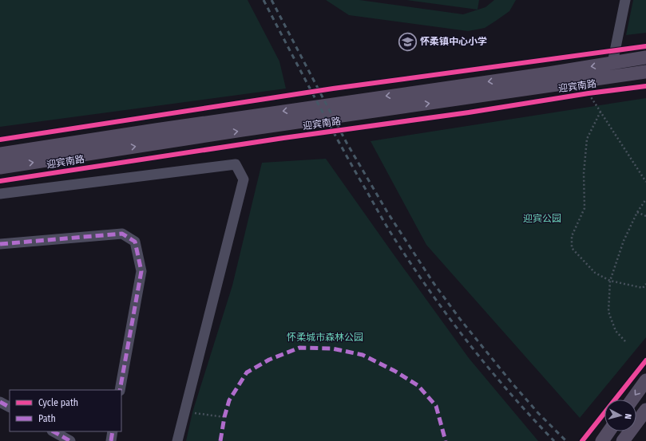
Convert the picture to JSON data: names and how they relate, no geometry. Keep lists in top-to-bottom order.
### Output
{
  "streets": {
    "main road": ["迎宾南路"]
  },
  "parks": ["迎宾公园", "怀柔城市森林公园"],
  "places": {
    "school or university": ["怀柔镇中心小学"]
  },
  "legend": ["Cycle path", "Path"],
  "north": "right"
}
